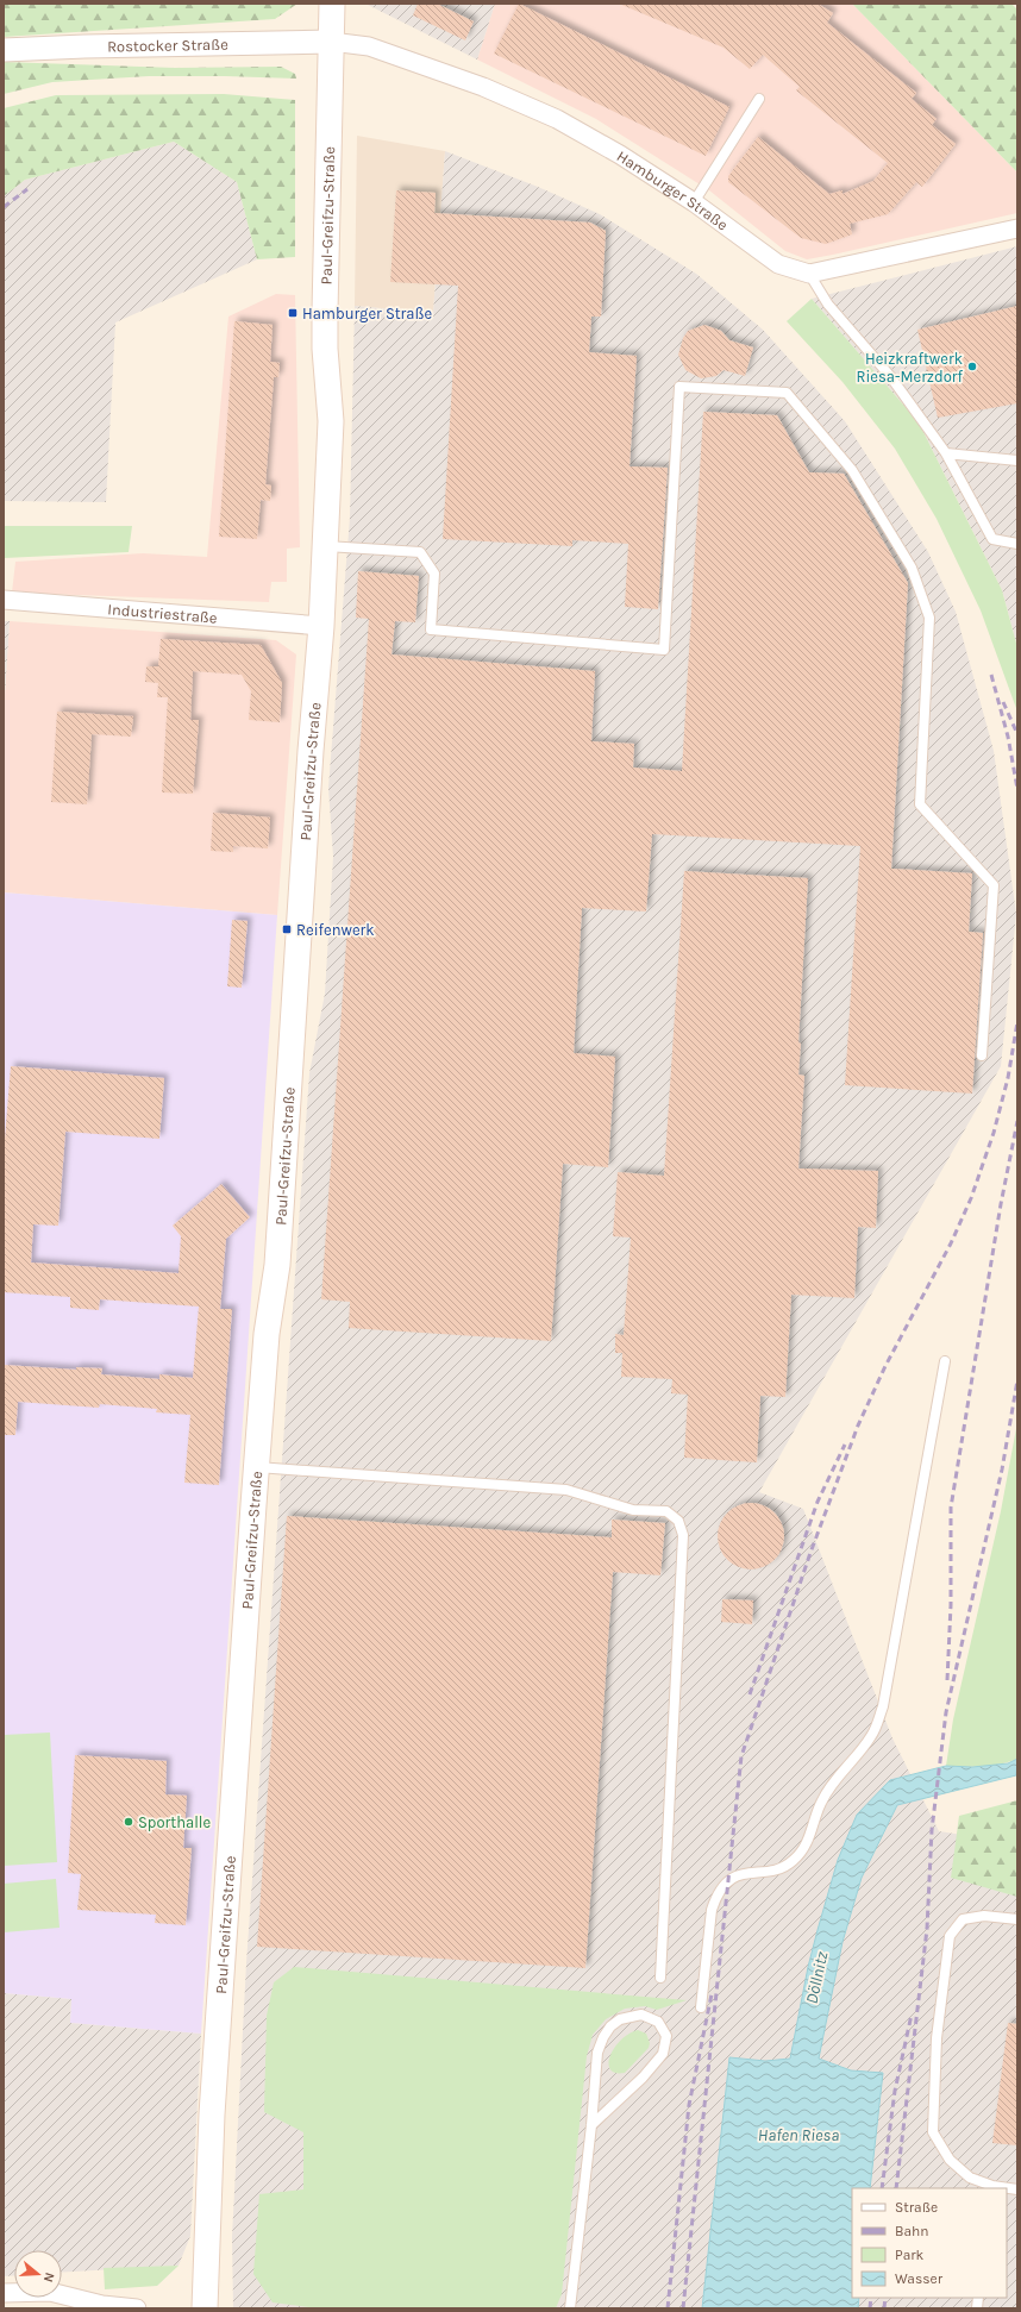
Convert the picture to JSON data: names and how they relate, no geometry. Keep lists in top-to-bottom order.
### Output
{
  "streets": {
    "main road": ["Paul-Greifzu-Straße"],
    "street": ["Rostocker Straße", "Hamburger Straße", "Industriestraße"]
  },
  "crossings": [
    ["Rostocker Straße", "Hamburger Straße"],
    ["Rostocker Straße", "Paul-Greifzu-Straße"],
    ["Hamburger Straße", "Paul-Greifzu-Straße"],
    ["Paul-Greifzu-Straße", "Industriestraße"]
  ],
  "water": ["Döllnitz", "Hafen Riesa"],
  "places": {
    "transit": ["Hamburger Straße", "Reifenwerk"],
    "other": ["Heizkraftwerk Riesa-Merzdorf", "Sporthalle"]
  },
  "legend": [
    "Straße",
    "Bahn",
    "Park",
    "Wasser"
  ],
  "north": "right"
}
